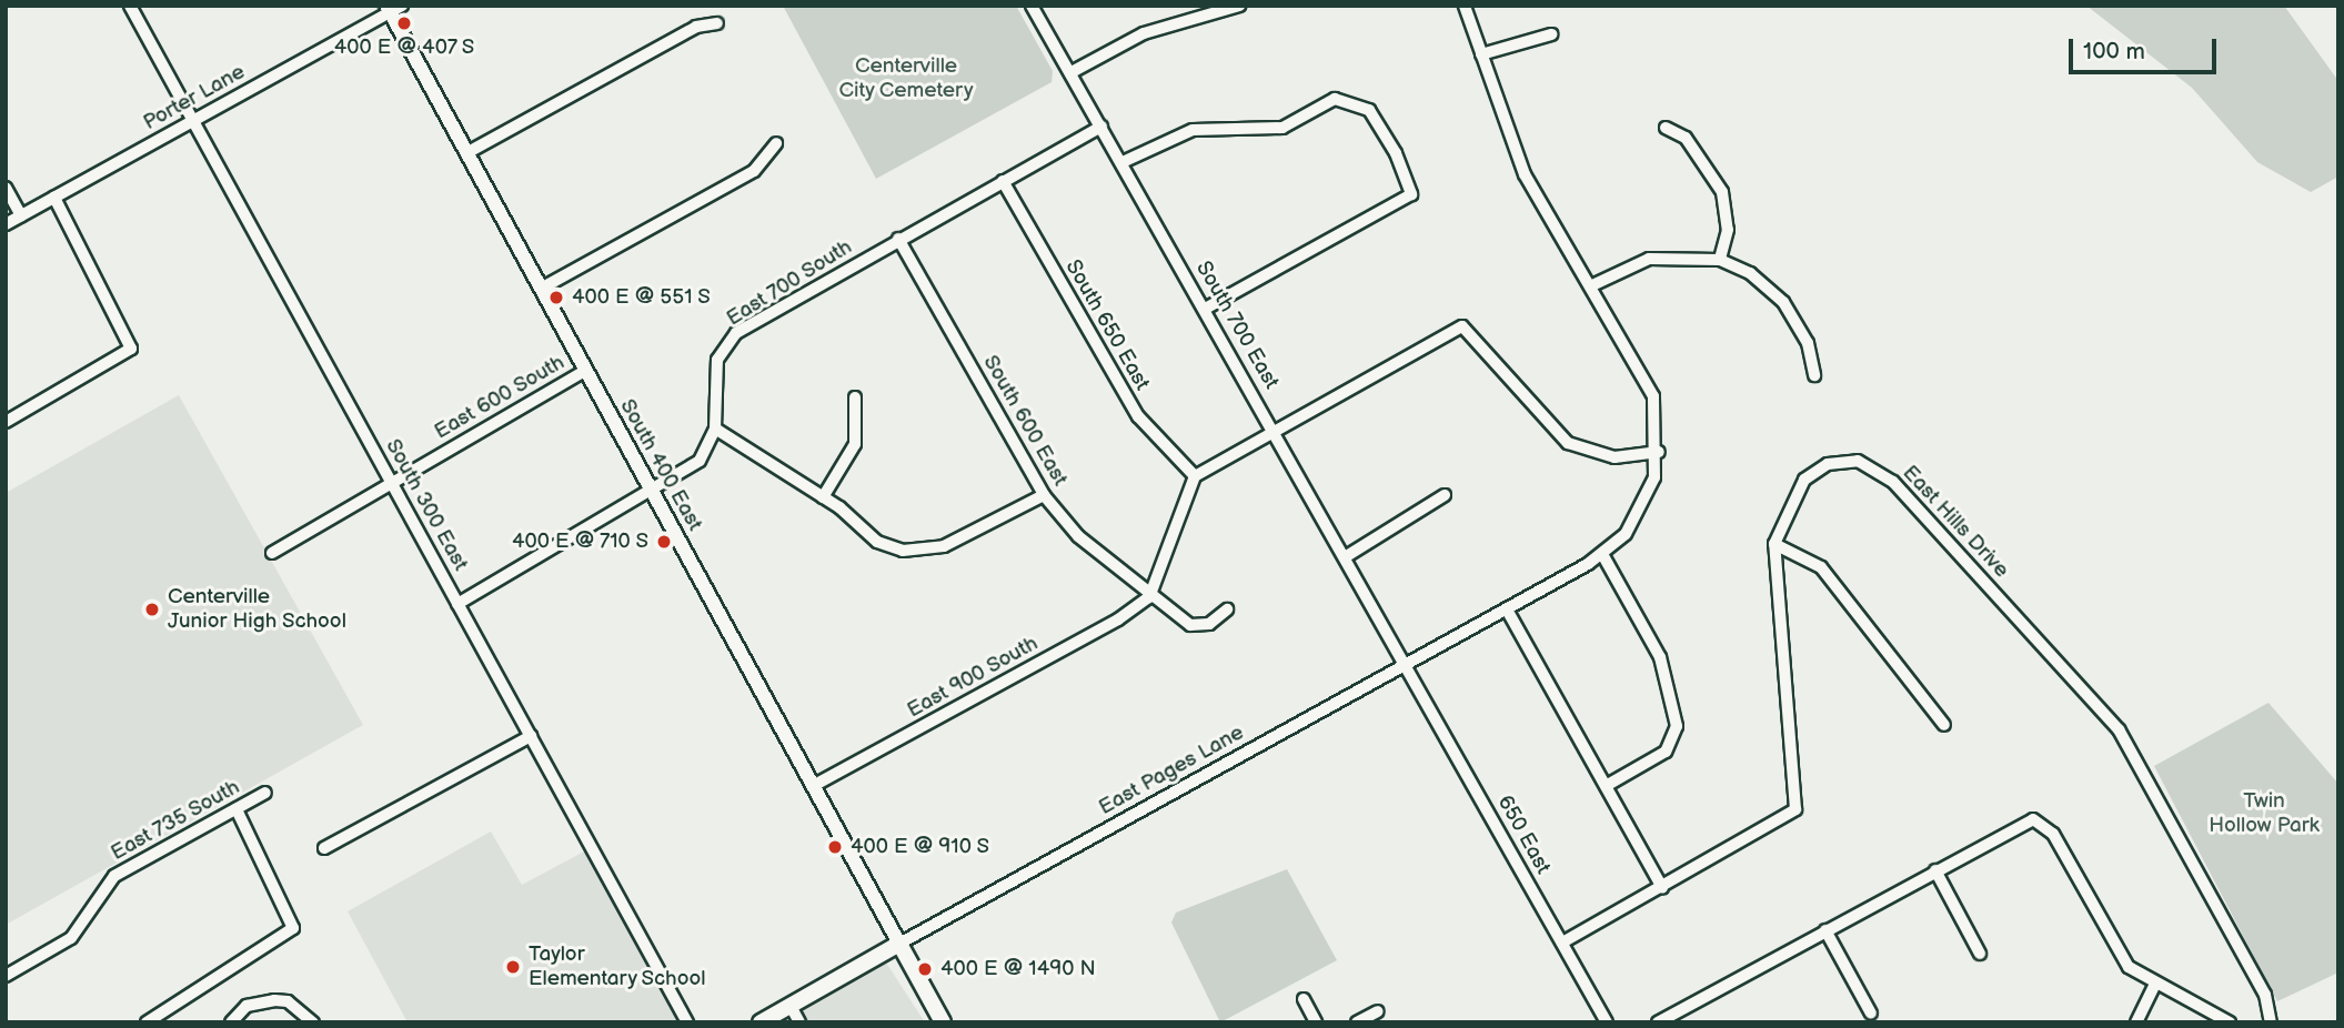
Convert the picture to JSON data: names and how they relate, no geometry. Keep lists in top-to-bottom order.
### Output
{
  "streets": {
    "main road": ["East Pages Lane"],
    "street": [
      "Porter Lane",
      "East 700 South",
      "South 650 East",
      "South 700 East",
      "East 600 South",
      "South 600 East",
      "South 400 East",
      "South 300 East",
      "East Hills Drive",
      "East 900 South",
      "East 735 South",
      "650 East"
    ]
  },
  "crossings": [
    ["Porter Lane", "South 400 East"],
    ["Porter Lane", "South 300 East"],
    ["East 700 South", "South 650 East"],
    ["East 700 South", "South 700 East"],
    ["East 700 South", "South 600 East"],
    ["East 700 South", "South 400 East"],
    ["East 700 South", "South 300 East"],
    ["South 700 East", "East Pages Lane"],
    ["South 700 East", "650 East"],
    ["East 600 South", "South 400 East"],
    ["East 600 South", "South 300 East"],
    ["South 600 East", "East 900 South"],
    ["South 400 East", "East 900 South"],
    ["South 400 East", "East Pages Lane"],
    ["East Hills Drive", "650 East"],
    ["East Pages Lane", "650 East"]
  ],
  "parks": ["Centerville City Cemetery", "Twin Hollow Park"],
  "places": [
    "400 E @ 407 S",
    "400 E @ 551 S",
    "400 E @ 710 S",
    "Centerville Junior High School",
    "400 E @ 910 S",
    "Taylor Elementary School",
    "400 E @ 1490 N"
  ],
  "scale_bar": "100 m"
}
